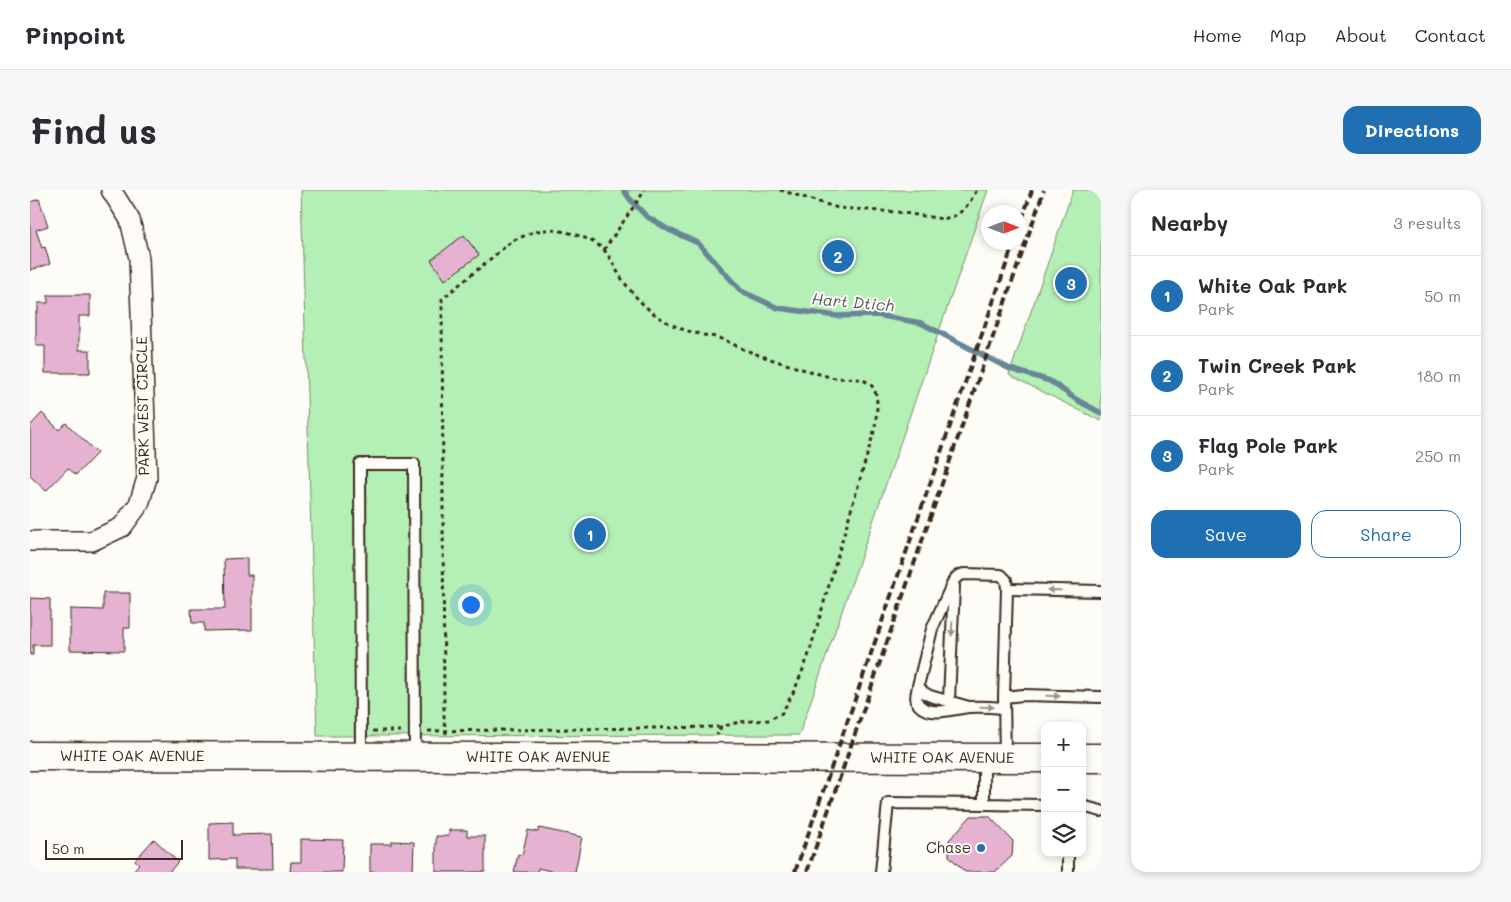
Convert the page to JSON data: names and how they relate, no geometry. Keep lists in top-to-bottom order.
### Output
{
  "streets": {
    "street": ["PARK WEST CIRCLE", "WHITE OAK AVENUE"]
  },
  "water": ["Hart Dtich"],
  "places": ["Chase"],
  "scale_bar": "50 m",
  "north": "right",
  "page": {
    "header": "Pinpoint",
    "nav": [
      "Home",
      "Map",
      "About",
      "Contact"
    ],
    "buttons": [
      "Directions",
      ["Save", "Share"]
    ],
    "title": "Find us",
    "heading": ["Nearby", "3 results"],
    "pins": ["2", "3", "1"],
    "list": [
      {
        "mark": "1",
        "name": "White Oak Park",
        "note": "Park",
        "value": "50 m"
      },
      {
        "mark": "2",
        "name": "Twin Creek Park",
        "note": "Park",
        "value": "180 m"
      },
      {
        "mark": "3",
        "name": "Flag Pole Park",
        "note": "Park",
        "value": "250 m"
      }
    ],
    "map_buttons": ["+", "−"],
    "scale": "50 m"
  }
}
